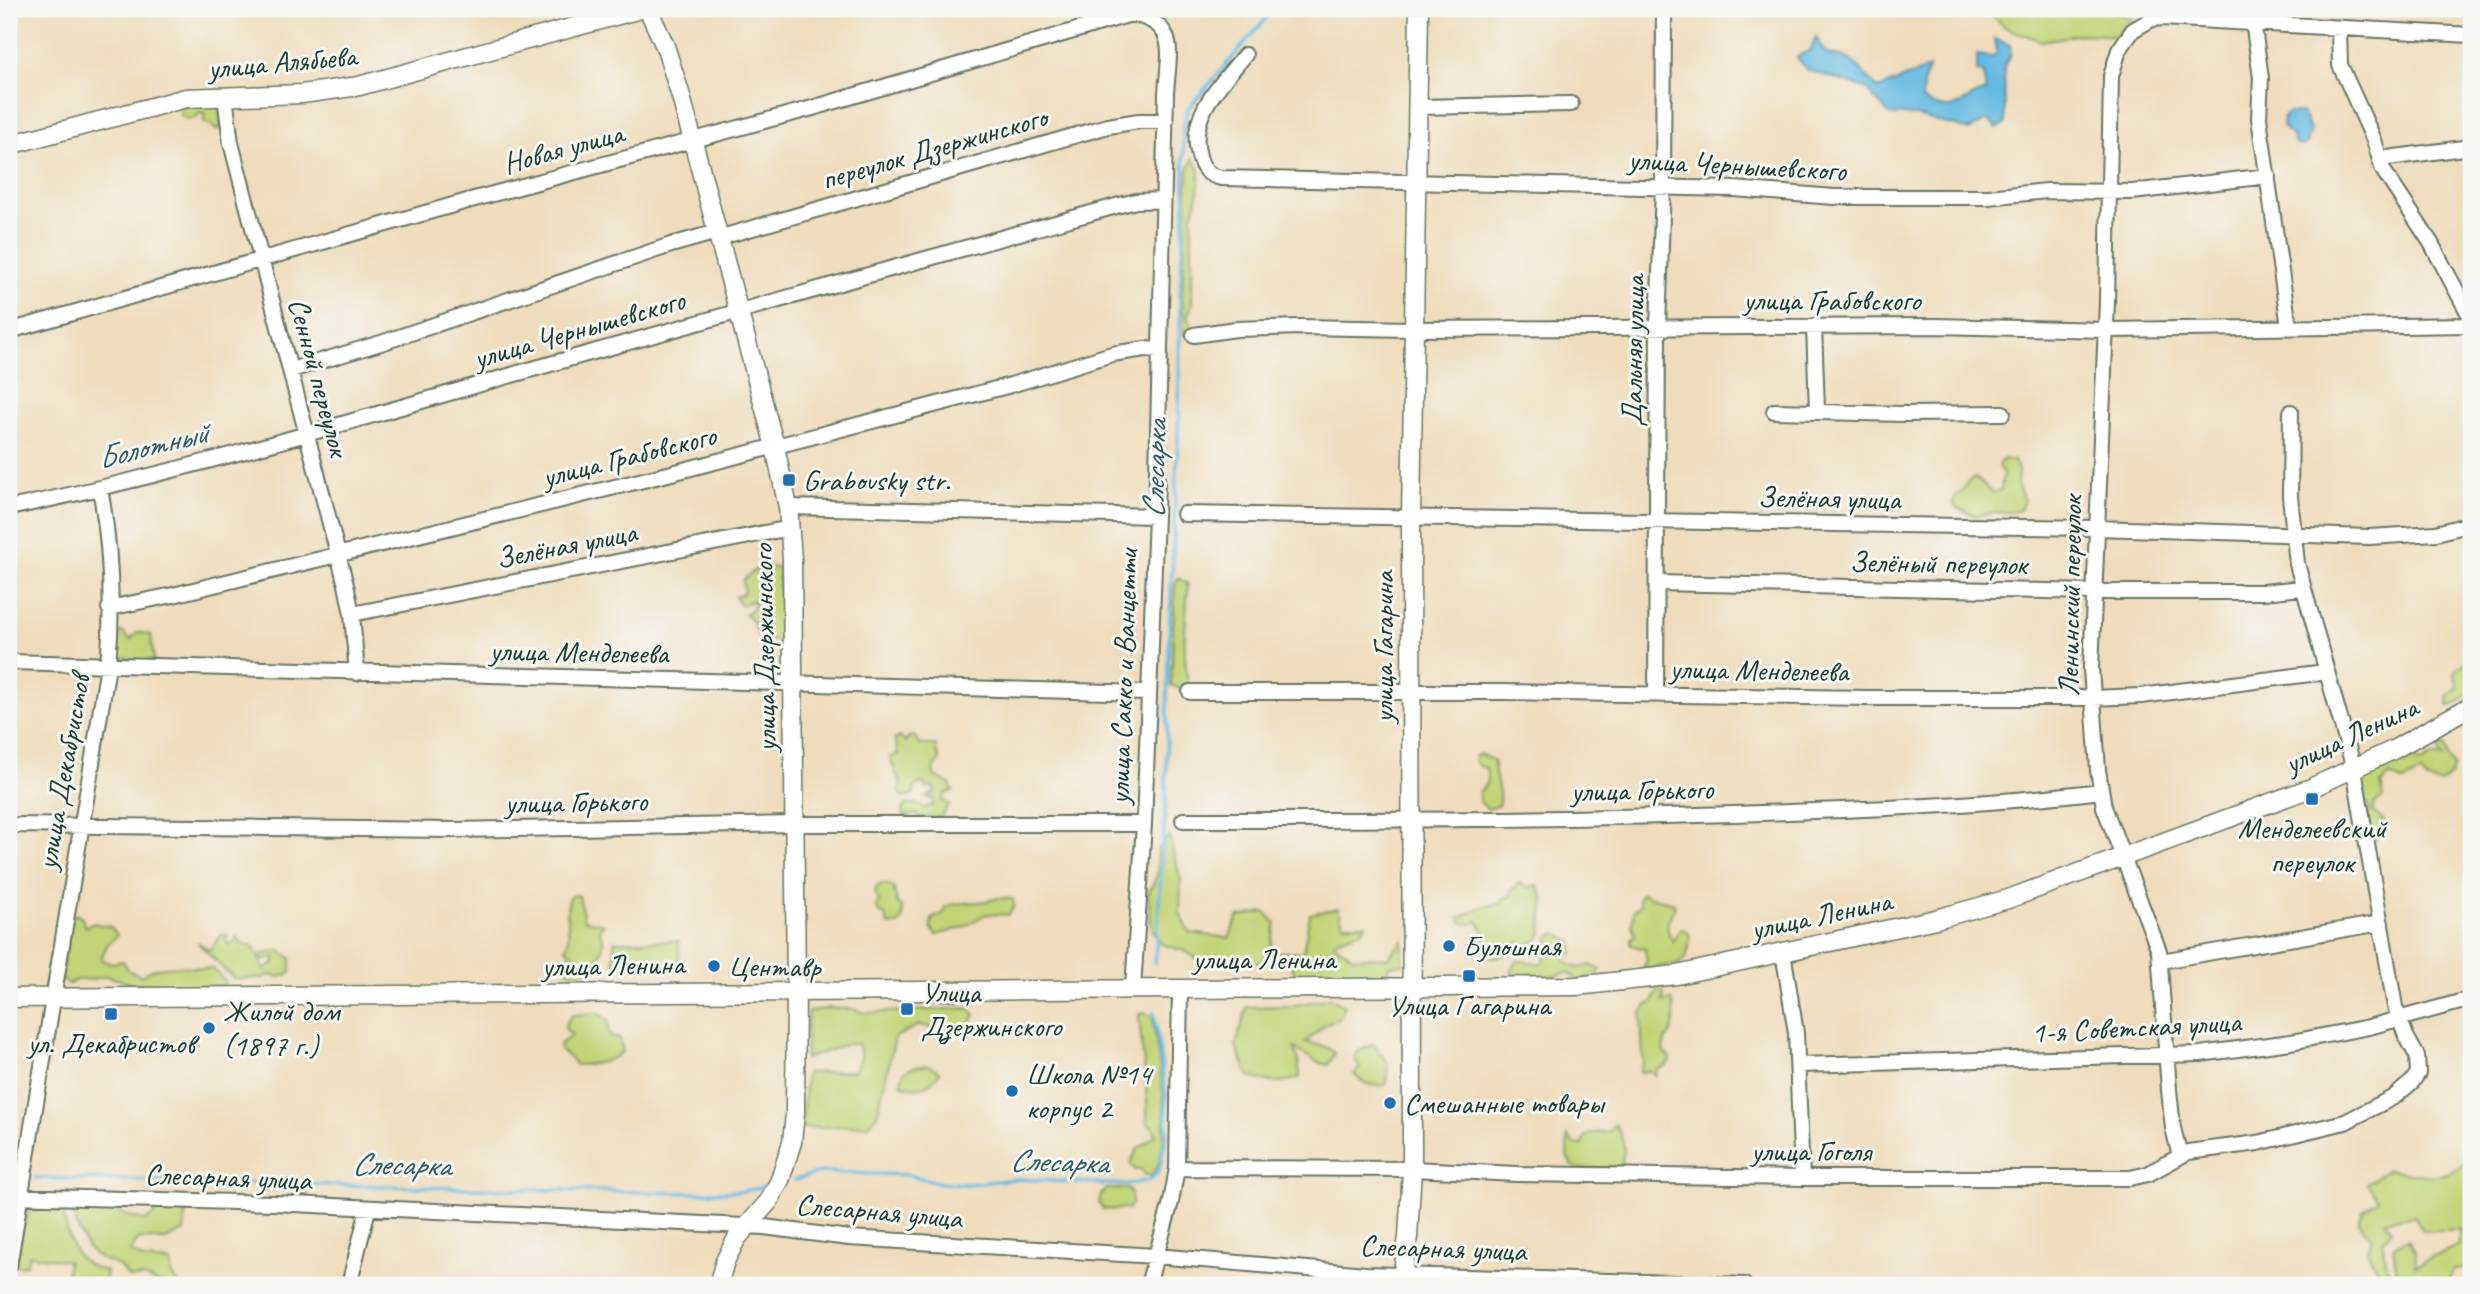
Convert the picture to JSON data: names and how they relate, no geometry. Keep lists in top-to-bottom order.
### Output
{
  "streets": {
    "main road": [
      "улица Алябьева",
      "улица Гагарина",
      "улица Дзержинского",
      "улица Ленина"
    ],
    "street": [
      "Новая улица",
      "переулок Дзержинского",
      "улица Чернышевского",
      "улица Грабовского",
      "Дальняя улица",
      "Сенной переулок",
      "Зелёная улица",
      "Зелёный переулок",
      "Ленинский переулок",
      "улица Менделеева",
      "улица Сакко и Ванцетти",
      "улица Декабристов",
      "улица Горького",
      "1-я Советская улица",
      "улица Гоголя",
      "Слесарная улица"
    ]
  },
  "crossings": [
    ["улица Алябьева", "Сенной переулок"],
    ["Новая улица", "Сенной переулок"],
    ["Новая улица", "улица Дзержинского"],
    ["Новая улица", "улица Сакко и Ванцетти"],
    ["переулок Дзержинского", "Сенной переулок"],
    ["переулок Дзержинского", "улица Дзержинского"],
    ["переулок Дзержинского", "улица Сакко и Ванцетти"],
    ["улица Чернышевского", "Дальняя улица"],
    ["улица Чернышевского", "Сенной переулок"],
    ["улица Чернышевского", "Ленинский переулок"],
    ["улица Чернышевского", "улица Гагарина"],
    ["улица Чернышевского", "улица Дзержинского"],
    ["улица Чернышевского", "улица Сакко и Ванцетти"],
    ["улица Чернышевского", "улица Декабристов"],
    ["улица Грабовского", "Дальняя улица"],
    ["улица Грабовского", "Сенной переулок"],
    ["улица Грабовского", "Ленинский переулок"],
    ["улица Грабовского", "улица Гагарина"],
    ["улица Грабовского", "улица Дзержинского"],
    ["улица Грабовского", "улица Сакко и Ванцетти"],
    ["улица Грабовского", "улица Декабристов"],
    ["Дальняя улица", "Зелёная улица"],
    ["Дальняя улица", "Зелёный переулок"],
    ["Дальняя улица", "улица Менделеева"],
    ["Сенной переулок", "Зелёная улица"],
    ["Сенной переулок", "улица Менделеева"],
    ["Зелёная улица", "Ленинский переулок"],
    ["Зелёная улица", "улица Гагарина"],
    ["Зелёная улица", "улица Дзержинского"],
    ["Зелёный переулок", "Ленинский переулок"],
    ["Ленинский переулок", "улица Менделеева"],
    ["Ленинский переулок", "улица Ленина"],
    ["Ленинский переулок", "улица Горького"],
    ["Ленинский переулок", "1-я Советская улица"],
    ["Ленинский переулок", "улица Гоголя"],
    ["улица Гагарина", "улица Менделеева"],
    ["улица Гагарина", "улица Ленина"],
    ["улица Гагарина", "улица Горького"],
    ["улица Гагарина", "улица Гоголя"],
    ["улица Гагарина", "Слесарная улица"],
    ["улица Дзержинского", "улица Менделеева"],
    ["улица Дзержинского", "улица Ленина"],
    ["улица Дзержинского", "улица Горького"],
    ["улица Дзержинского", "Слесарная улица"],
    ["улица Менделеева", "улица Сакко и Ванцетти"],
    ["улица Менделеева", "улица Декабристов"],
    ["улица Сакко и Ванцетти", "улица Ленина"],
    ["улица Сакко и Ванцетти", "улица Горького"],
    ["улица Ленина", "улица Декабристов"],
    ["улица Декабристов", "улица Горького"],
    ["улица Декабристов", "Слесарная улица"],
    ["1-я Советская улица", "улица Гоголя"]
  ],
  "water": ["Болотный", "Слесарка"],
  "places": {
    "transit": [
      "Grabovsky str.",
      "Менделеевский переулок",
      "Улица Гагарина",
      "Улица Дзержинского",
      "ул. Декабристов"
    ],
    "other": [
      "Булошная",
      "Центавр",
      "Жилой дом (1897 г.)",
      "Школа №14 корпус 2",
      "Смешанные товары"
    ]
  }
}
